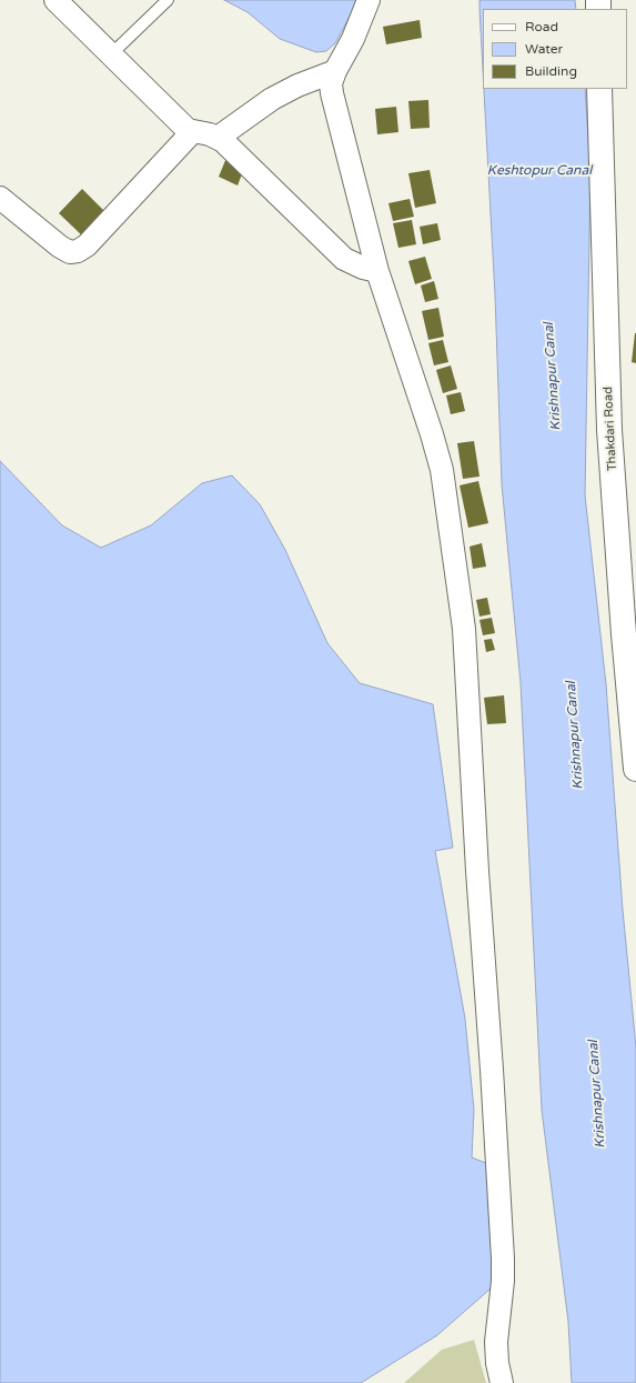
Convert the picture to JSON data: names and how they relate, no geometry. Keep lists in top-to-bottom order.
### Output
{
  "streets": {
    "street": ["Thakdari Road"]
  },
  "water": ["Keshtopur Canal", "Krishnapur Canal"],
  "legend": ["Road", "Water", "Building"]
}
